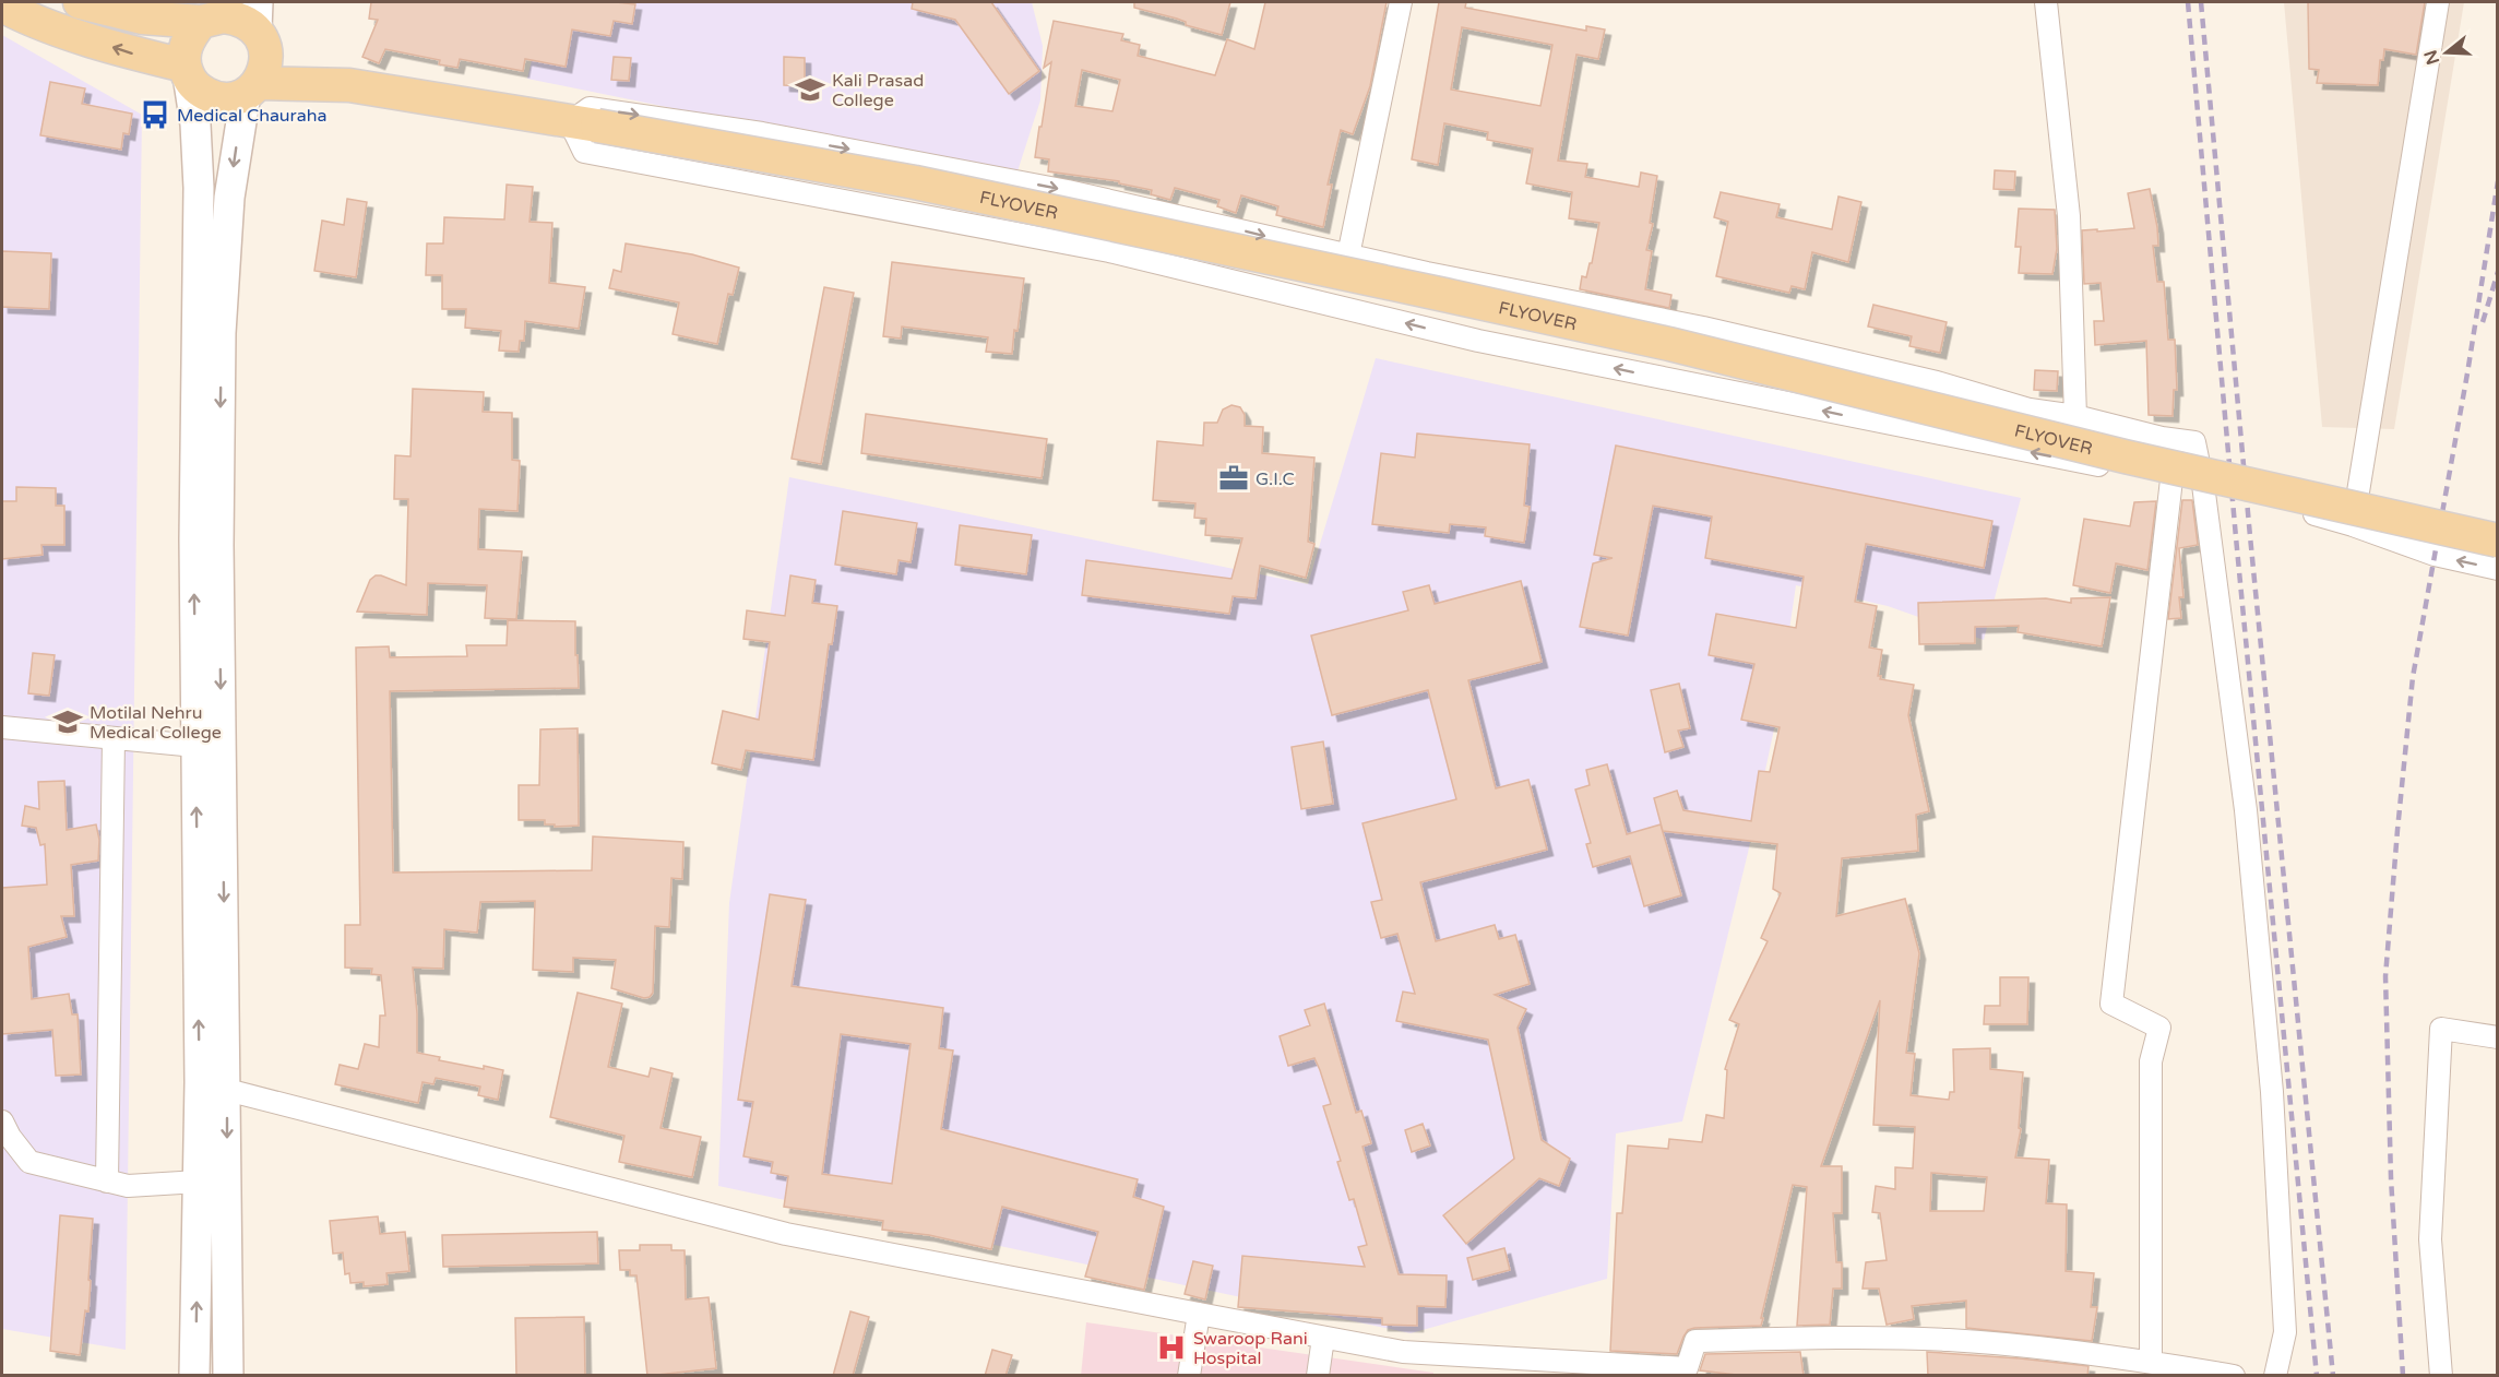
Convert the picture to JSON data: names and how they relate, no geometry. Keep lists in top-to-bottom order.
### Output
{
  "streets": {
    "main road": ["FLYOVER"]
  },
  "places": {
    "school or university": ["Kali Prasad College", "Motilal Nehru Medical College"],
    "bus stop": ["Medical Chauraha"],
    "office": ["G.I.C"],
    "hospital": ["Swaroop Rani Hospital"]
  },
  "north": "left"
}
